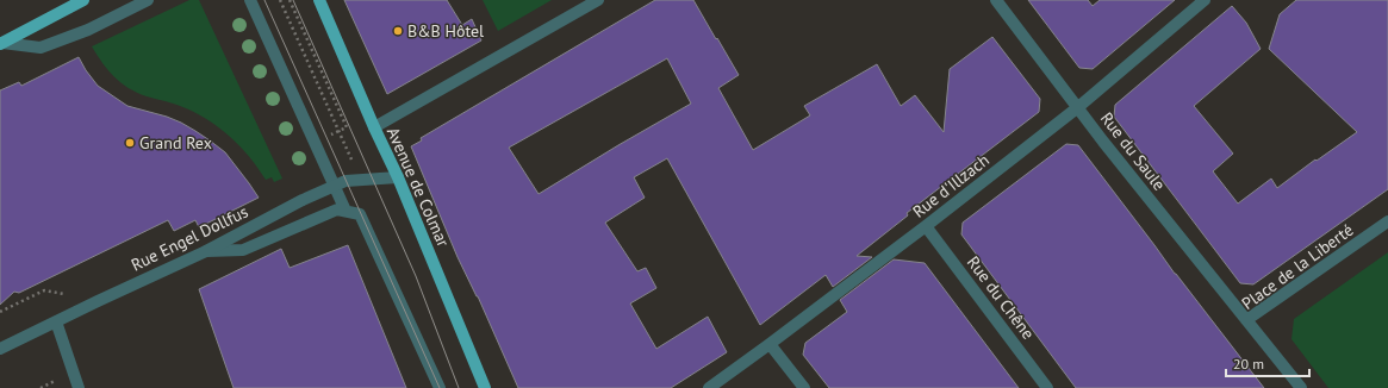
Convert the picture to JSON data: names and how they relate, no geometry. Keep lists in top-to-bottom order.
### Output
{
  "streets": {
    "main road": ["Avenue de Colmar"],
    "street": [
      "Rue du Saule",
      "Rue d'Illzach",
      "Rue Engel Dollfus",
      "Place de la Liberté",
      "Rue du Chêne"
    ]
  },
  "crossings": [
    ["Rue du Saule", "Rue d'Illzach"],
    ["Rue du Saule", "Place de la Liberté"],
    ["Rue d'Illzach", "Rue du Chêne"],
    ["Avenue de Colmar", "Rue Engel Dollfus"]
  ],
  "places": ["B&B Hôtel", "Grand Rex"],
  "scale_bar": "20 m"
}
